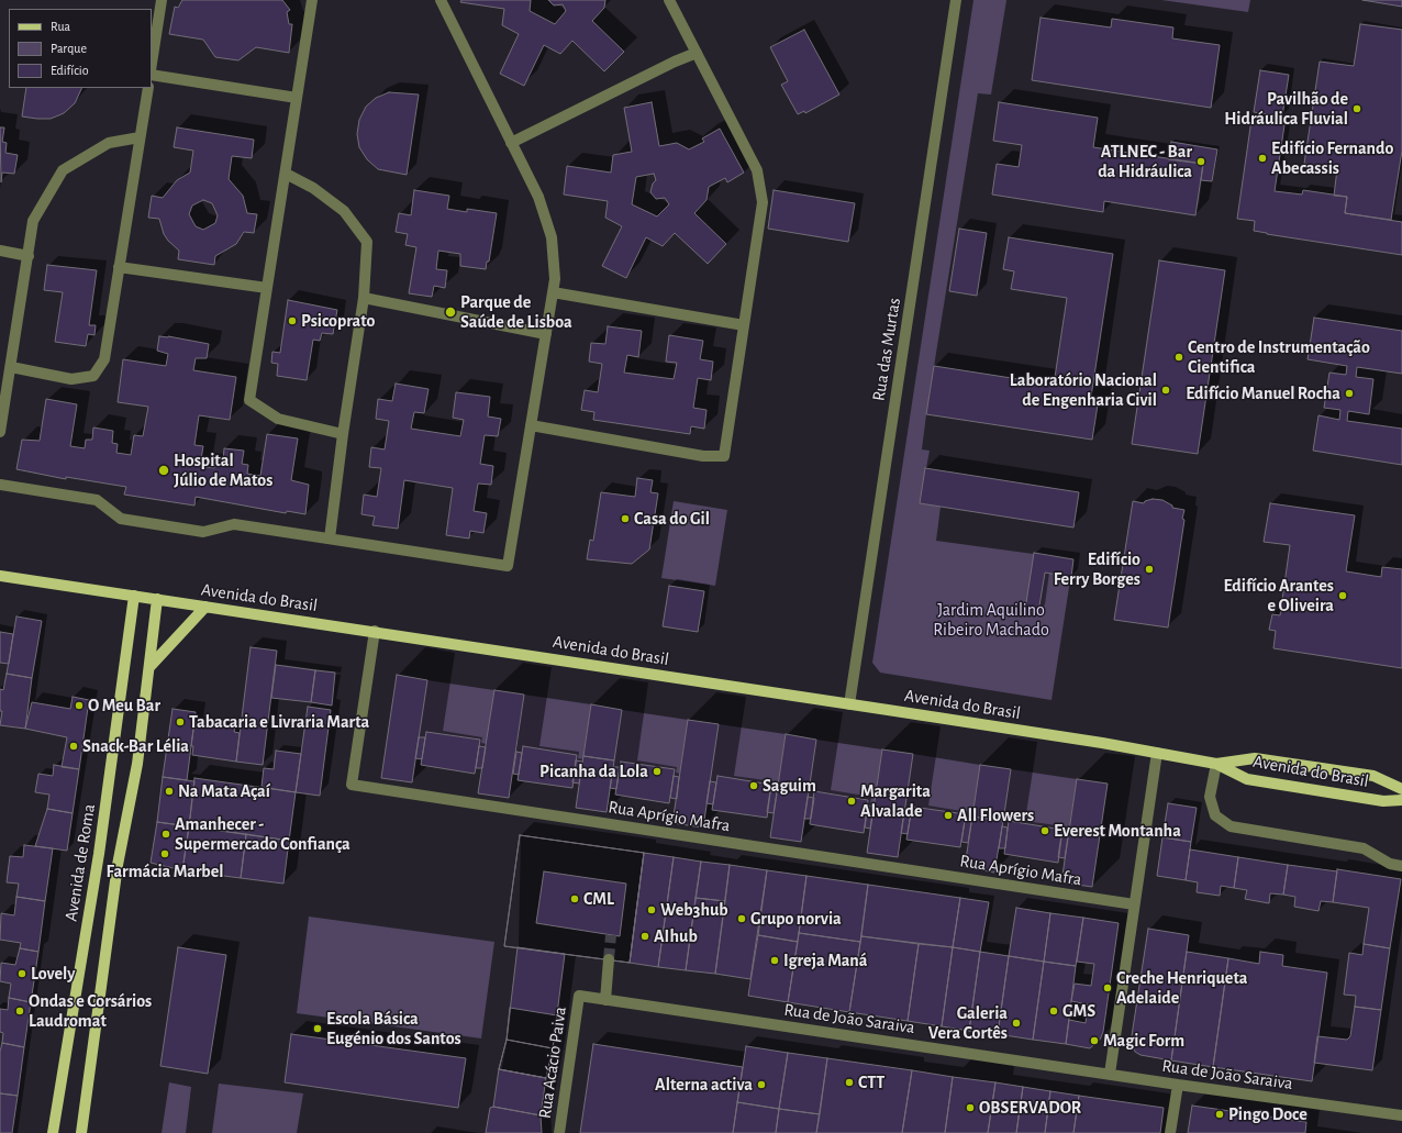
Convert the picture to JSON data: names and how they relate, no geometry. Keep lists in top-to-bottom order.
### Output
{
  "streets": {
    "main road": ["Avenida do Brasil", "Avenida de Roma"],
    "street": [
      "Rua das Murtas",
      "Rua Aprígio Mafra",
      "Rua de João Saraiva",
      "Rua Acácio Paiva"
    ]
  },
  "crossings": [
    ["Rua das Murtas", "Avenida do Brasil"],
    ["Avenida do Brasil", "Rua Aprígio Mafra"],
    ["Avenida do Brasil", "Avenida de Roma"],
    ["Rua de João Saraiva", "Rua Acácio Paiva"]
  ],
  "parks": ["Jardim Aquilino Ribeiro Machado"],
  "places": [
    "Pavilhão de Hidráulica Fluvial",
    "Edifício Fernando Abecassis",
    "ATLNEC - Bar da Hidráulica",
    "Parque de Saúde de Lisboa",
    "Psicoprato",
    "Centro de Instrumentação Cientifica",
    "Laboratório Nacional de Engenharia Civil",
    "Edifício Manuel Rocha",
    "Hospital Júlio de Matos",
    "Casa do Gil",
    "Edifício Ferry Borges",
    "Edifício Arantes e Oliveira",
    "O Meu Bar",
    "Tabacaria e Livraria Marta",
    "Snack-Bar Lélia",
    "Picanha da Lola",
    "Saguim",
    "Na Mata Açaí",
    "Margarita Alvalade",
    "All Flowers",
    "Everest Montanha",
    "Amanhecer - Supermercado Confiança",
    "Farmácia Marbel",
    "CML",
    "Web3hub",
    "Grupo norvia",
    "AIhub",
    "Igreja Maná",
    "Lovely",
    "Creche Henriqueta Adelaide",
    "Ondas e Corsários Laudromat",
    "GMS",
    "Galeria Vera Cortês",
    "Escola Básica Eugénio dos Santos",
    "Magic Form",
    "CTT",
    "Alterna activa",
    "OBSERVADOR",
    "Pingo Doce"
  ],
  "legend": ["Rua", "Parque", "Edifício"]
}
